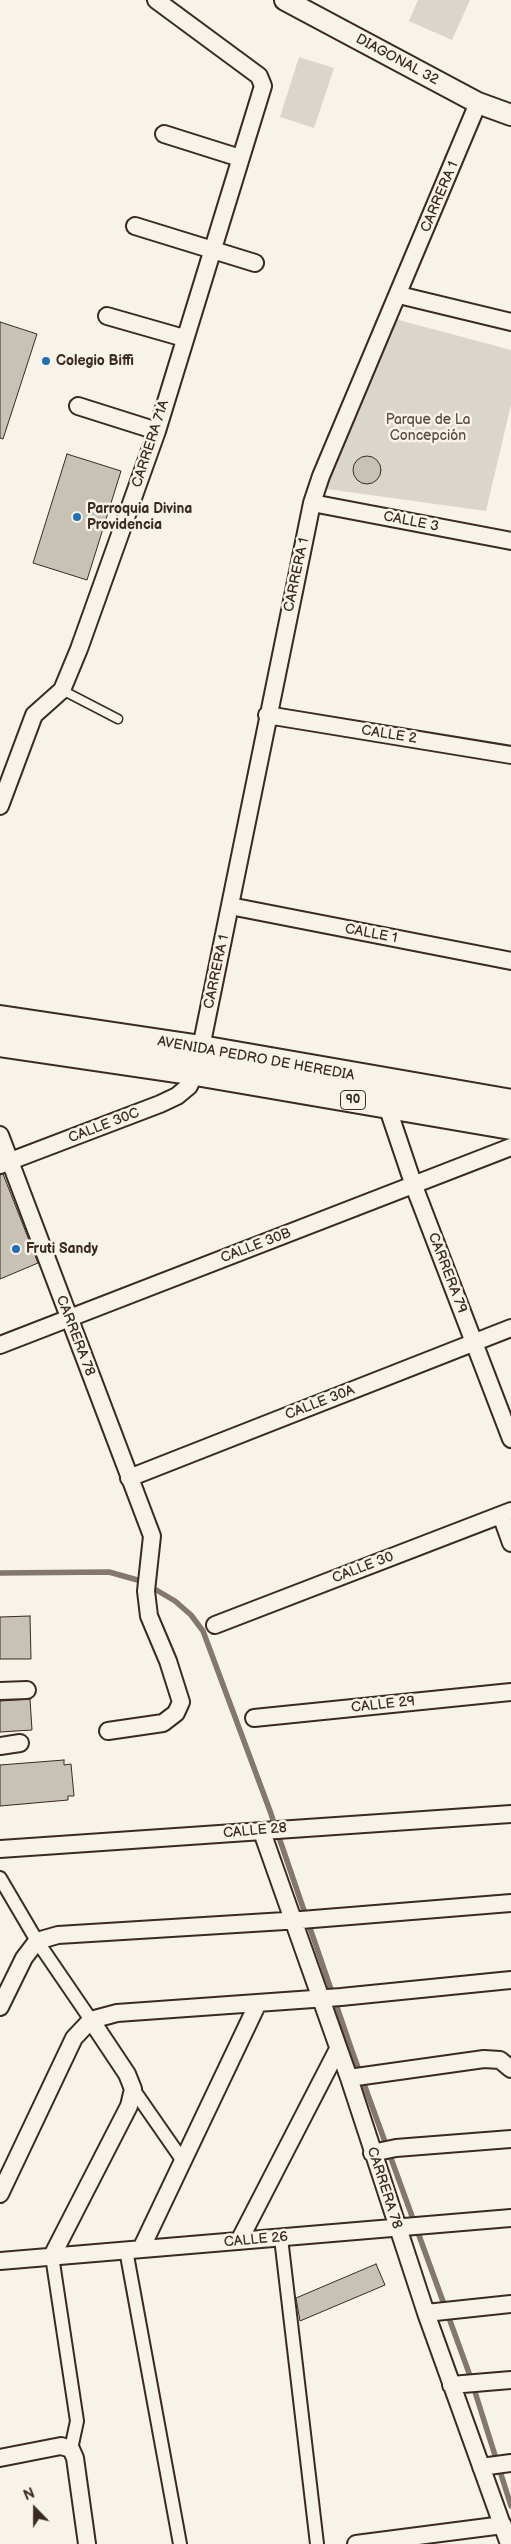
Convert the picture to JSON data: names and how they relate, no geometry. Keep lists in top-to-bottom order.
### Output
{
  "streets": {
    "highway": ["AVENIDA PEDRO DE HEREDIA", "90"],
    "street": [
      "DIAGONAL 32",
      "CARRERA 1",
      "CARRERA 71A",
      "CALLE 3",
      "CALLE 2",
      "CALLE 1",
      "CALLE 30C",
      "CALLE 30B",
      "CARRERA 79",
      "CARRERA 78",
      "CALLE 30A",
      "CALLE 30",
      "CALLE 29",
      "CALLE 28",
      "CALLE 26"
    ]
  },
  "crossings": [
    ["DIAGONAL 32", "CARRERA 1"],
    ["CARRERA 1", "CALLE 3"],
    ["CARRERA 1", "CALLE 2"],
    ["CARRERA 1", "CALLE 1"],
    ["CARRERA 1", "AVENIDA PEDRO DE HEREDIA"],
    ["CARRERA 1", "CALLE 30C"],
    ["AVENIDA PEDRO DE HEREDIA", "CALLE 30C"],
    ["AVENIDA PEDRO DE HEREDIA", "CARRERA 79"],
    ["CALLE 30C", "CARRERA 78"],
    ["CALLE 30B", "CARRERA 79"],
    ["CALLE 30B", "CARRERA 78"],
    ["CARRERA 79", "CALLE 30A"],
    ["CARRERA 78", "CALLE 30A"],
    ["CARRERA 78", "CALLE 28"],
    ["CARRERA 78", "CALLE 26"]
  ],
  "parks": ["Parque de La Concepción"],
  "places": ["Colegio Biffi", "Parroquia Divina Providencia", "Fruti Sandy"],
  "north": "top"
}
